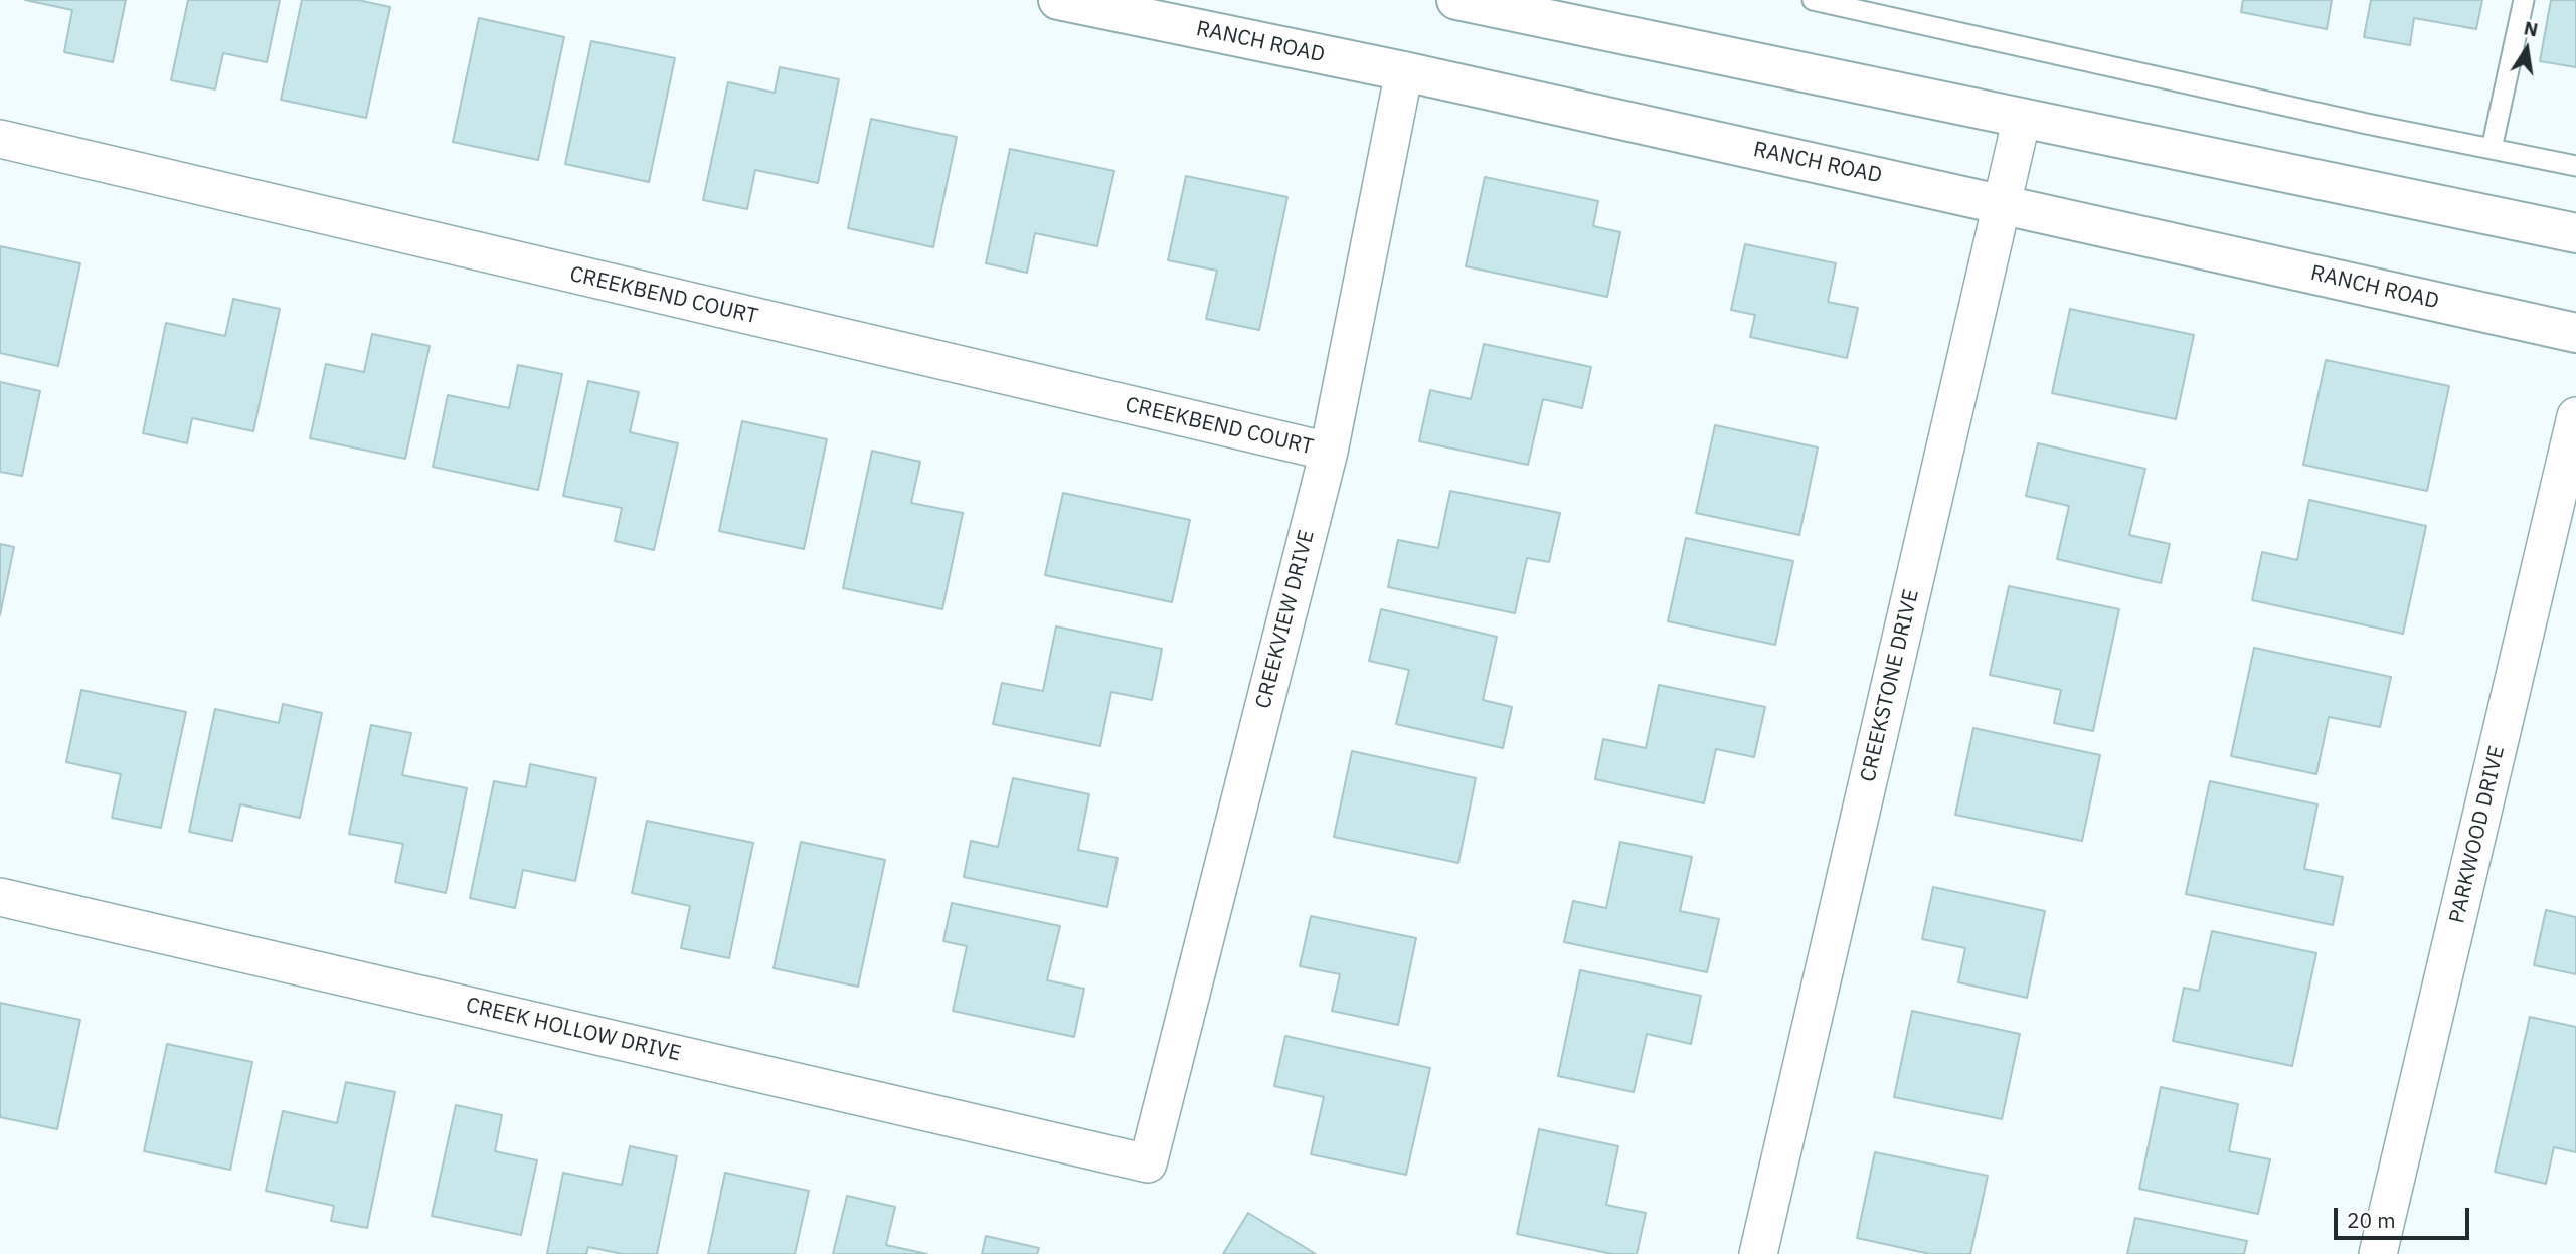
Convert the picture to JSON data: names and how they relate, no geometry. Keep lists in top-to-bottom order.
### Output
{
  "streets": {
    "main road": ["RANCH ROAD"],
    "street": [
      "CREEKBEND COURT",
      "CREEKVIEW DRIVE",
      "CREEKSTONE DRIVE",
      "PARKWOOD DRIVE",
      "CREEK HOLLOW DRIVE"
    ]
  },
  "crossings": [
    ["RANCH ROAD", "CREEKVIEW DRIVE"],
    ["RANCH ROAD", "CREEKSTONE DRIVE"],
    ["CREEKBEND COURT", "CREEKVIEW DRIVE"],
    ["CREEKVIEW DRIVE", "CREEK HOLLOW DRIVE"]
  ],
  "scale_bar": "20 m",
  "north": "top"
}
